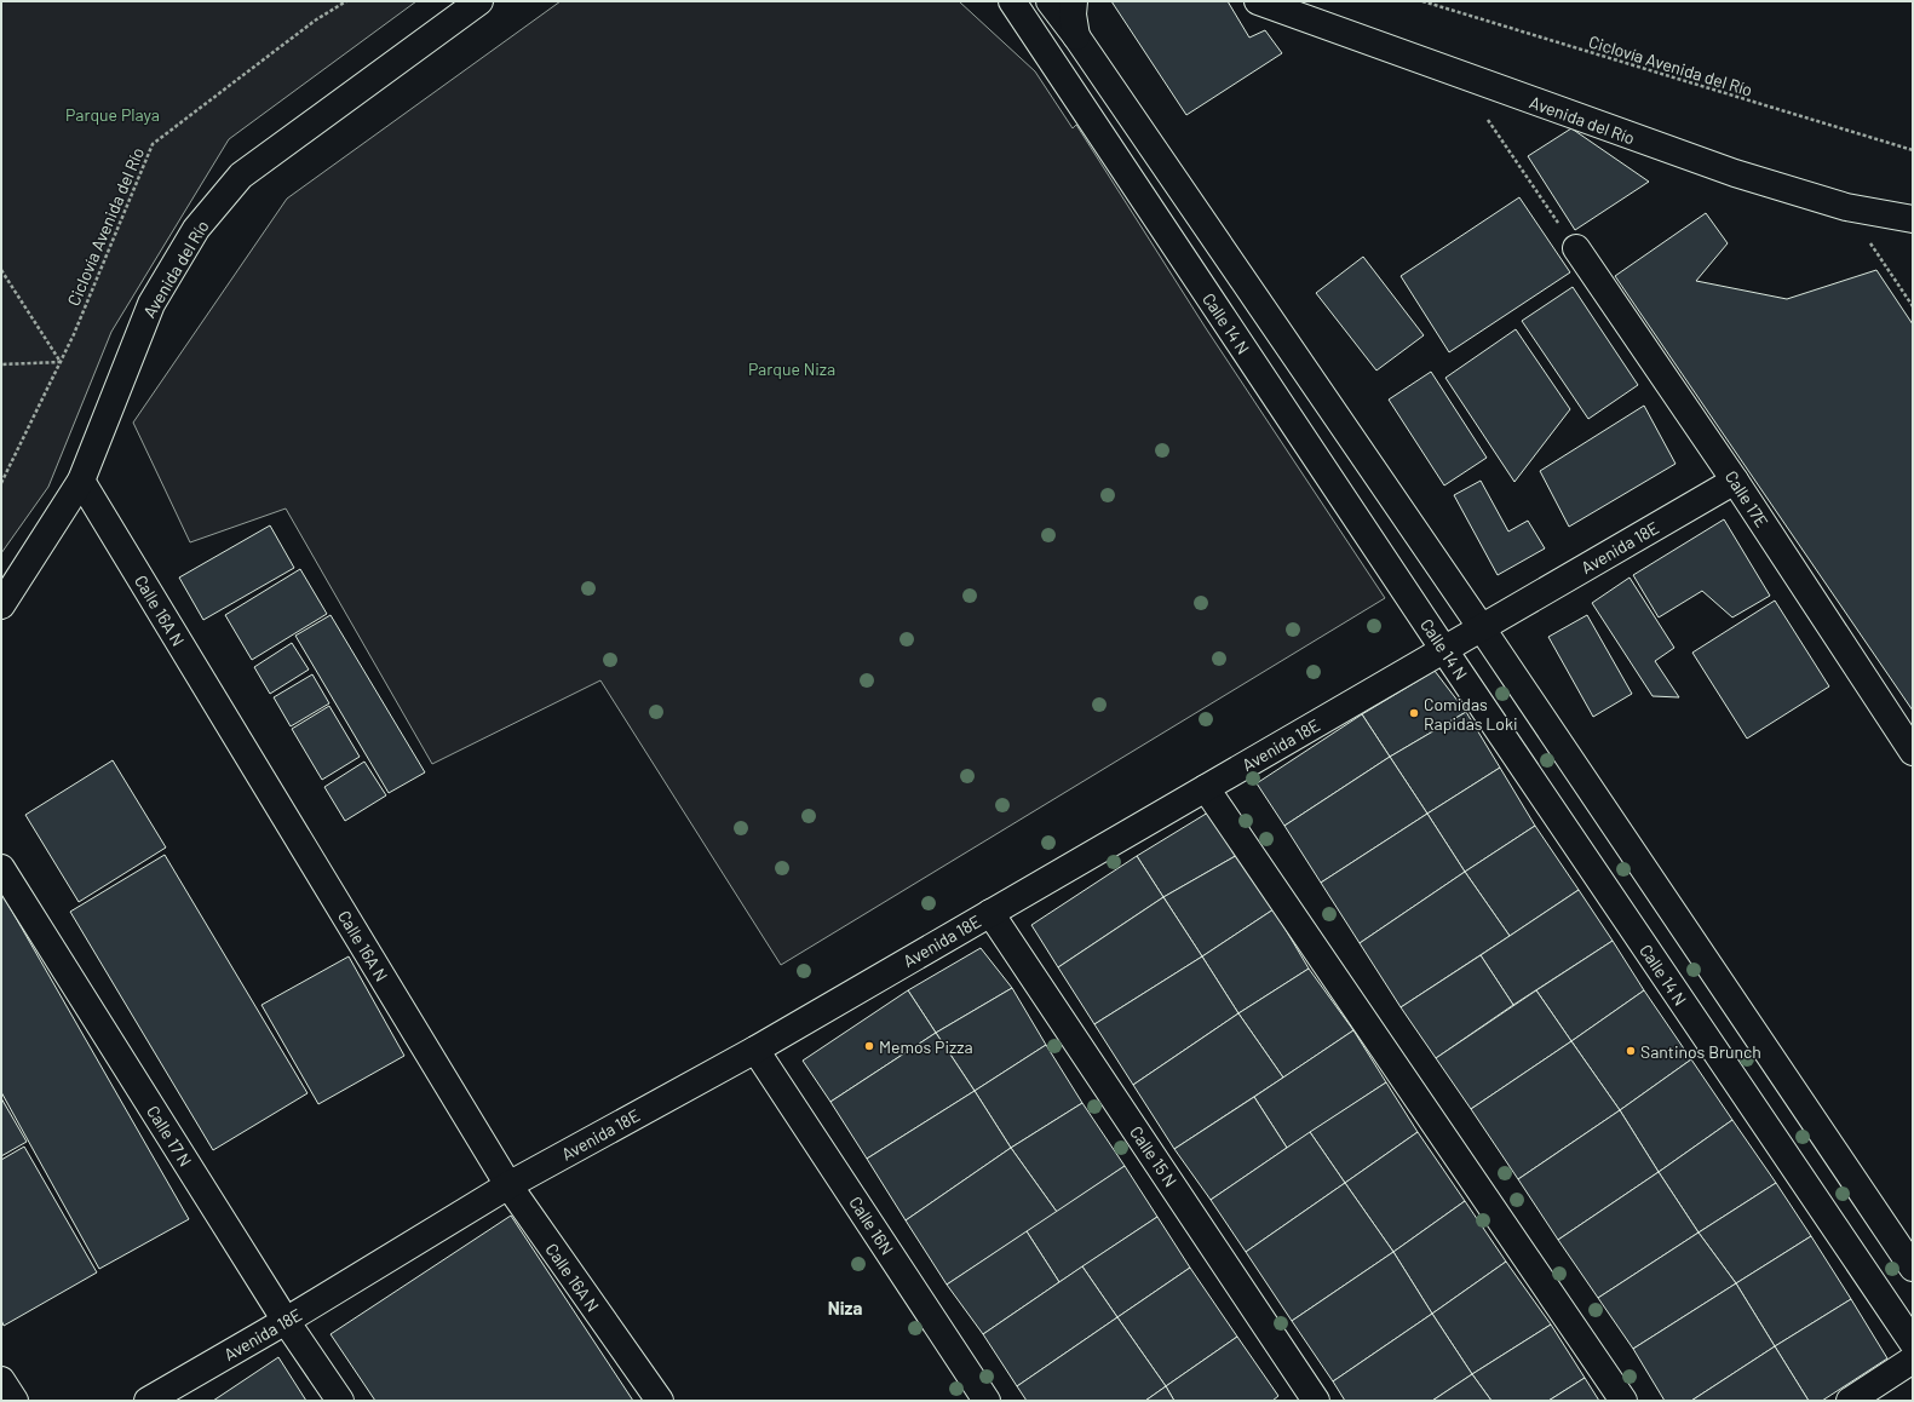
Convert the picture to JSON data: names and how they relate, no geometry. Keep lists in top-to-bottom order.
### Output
{
  "streets": {
    "street": [
      "Avenida del Río",
      "Calle 14 N",
      "Calle 17E",
      "Avenida 18E",
      "Calle 16A N",
      "Calle 17 N",
      "Calle 15 N",
      "Calle 16N"
    ],
    "path": ["Ciclovía Avenida del Río"]
  },
  "crossings": [
    ["Avenida del Río", "Calle 16A N"],
    ["Calle 14 N", "Avenida 18E"],
    ["Calle 17E", "Avenida 18E"],
    ["Avenida 18E", "Calle 16A N"],
    ["Avenida 18E", "Calle 17 N"],
    ["Avenida 18E", "Calle 15 N"],
    ["Avenida 18E", "Calle 16N"]
  ],
  "districts": ["Niza"],
  "parks": ["Parque Playa", "Parque Niza"],
  "places": ["Comidas Rapidas Loki", "Memos Pizza", "Santinos Brunch"]
}
